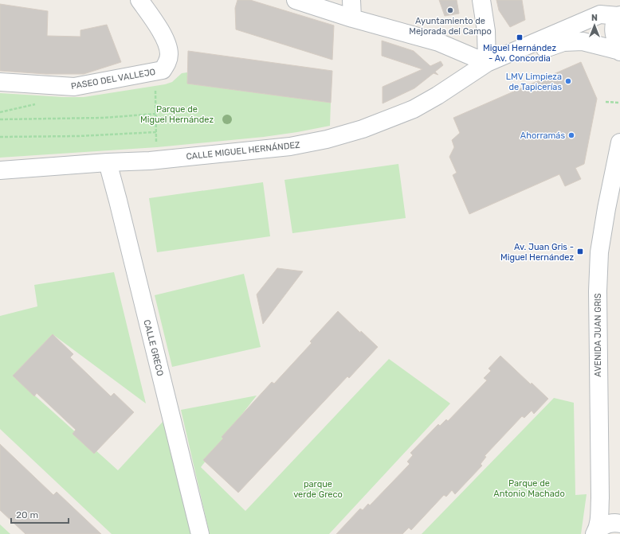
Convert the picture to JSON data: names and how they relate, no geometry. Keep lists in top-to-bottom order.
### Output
{
  "streets": {
    "street": [
      "PASEO DEL VALLEJO",
      "CALLE MIGUEL HERNÁNDEZ",
      "AVENIDA JUAN GRIS",
      "CALLE GRECO"
    ]
  },
  "crossings": [
    ["CALLE MIGUEL HERNÁNDEZ", "CALLE GRECO"]
  ],
  "parks": ["Parque de Miguel Hernández", "Parque de Antonio Machado", "parque verde Greco"],
  "places": {
    "other": ["Ayuntamiento de Mejorada del Campo", "LMV Limpieza de Tapicerías", "Ahorramás"],
    "transit": ["Miguel Hernández - Av. Concordia", "Av. Juan Gris - Miguel Hernández"]
  },
  "scale_bar": "20 m",
  "north": "top"
}
